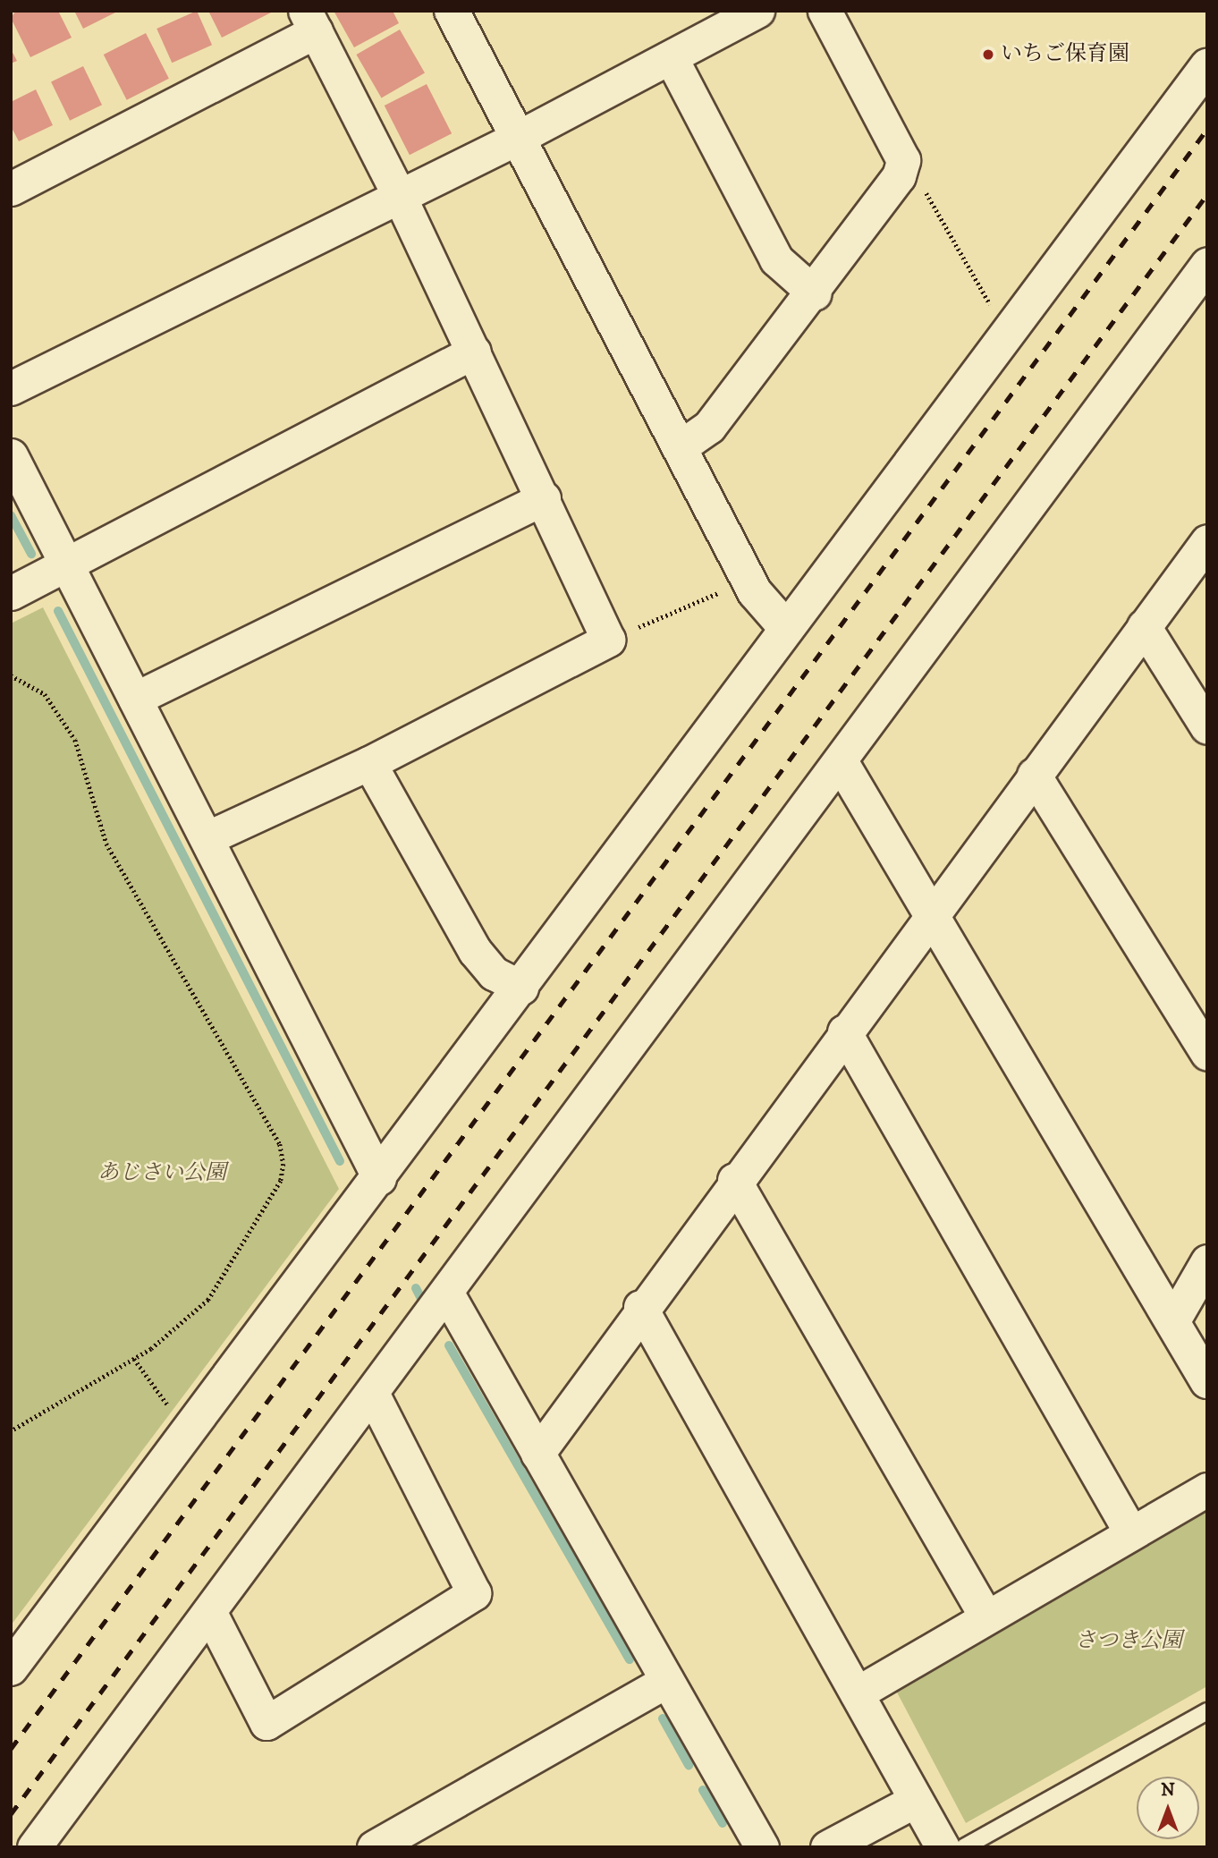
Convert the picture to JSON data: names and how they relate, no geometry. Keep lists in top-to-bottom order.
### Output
{
  "parks": ["あじさい公園", "さつき公園"],
  "places": ["いちご保育園"],
  "north": "top"
}
